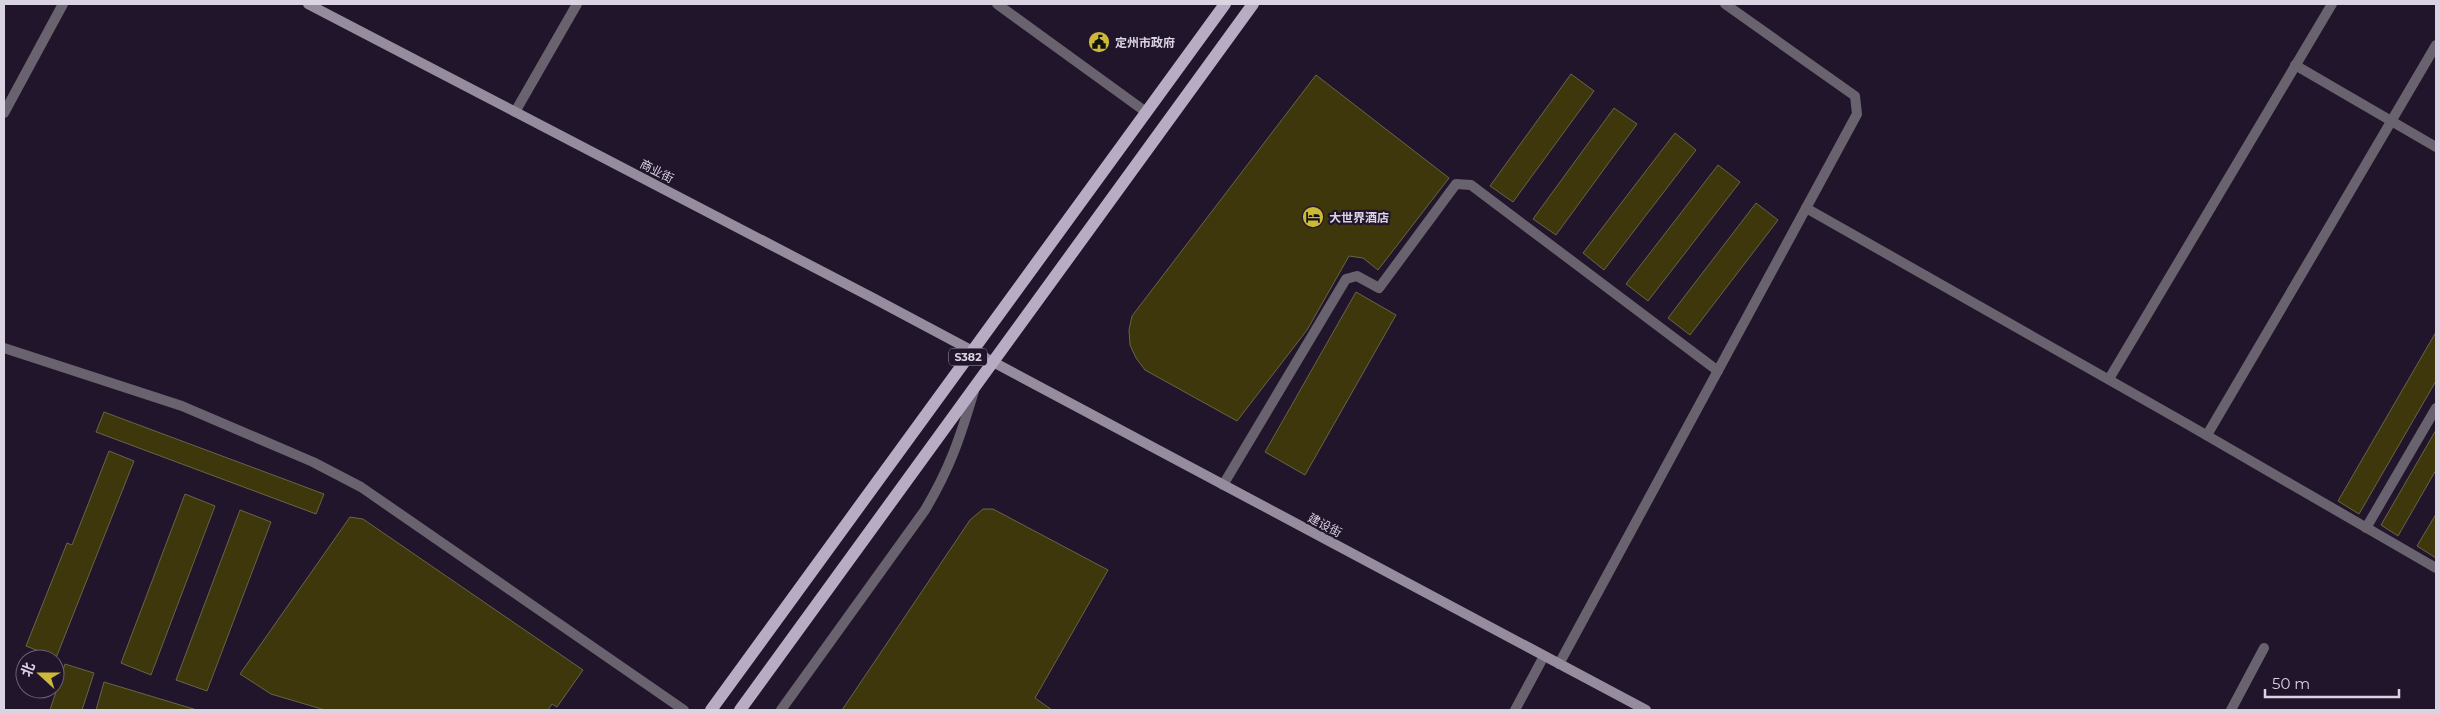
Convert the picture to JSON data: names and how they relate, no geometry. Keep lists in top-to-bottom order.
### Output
{
  "streets": {
    "main road": ["S382"],
    "street": ["商业街", "建设街"]
  },
  "crossings": [
    ["商业街", "S382"],
    ["商业街", "建设街"],
    ["S382", "建设街"]
  ],
  "places": {
    "public building": ["定州市政府"],
    "hotel": ["大世界酒店"]
  },
  "scale_bar": "50 m",
  "north": "left"
}
